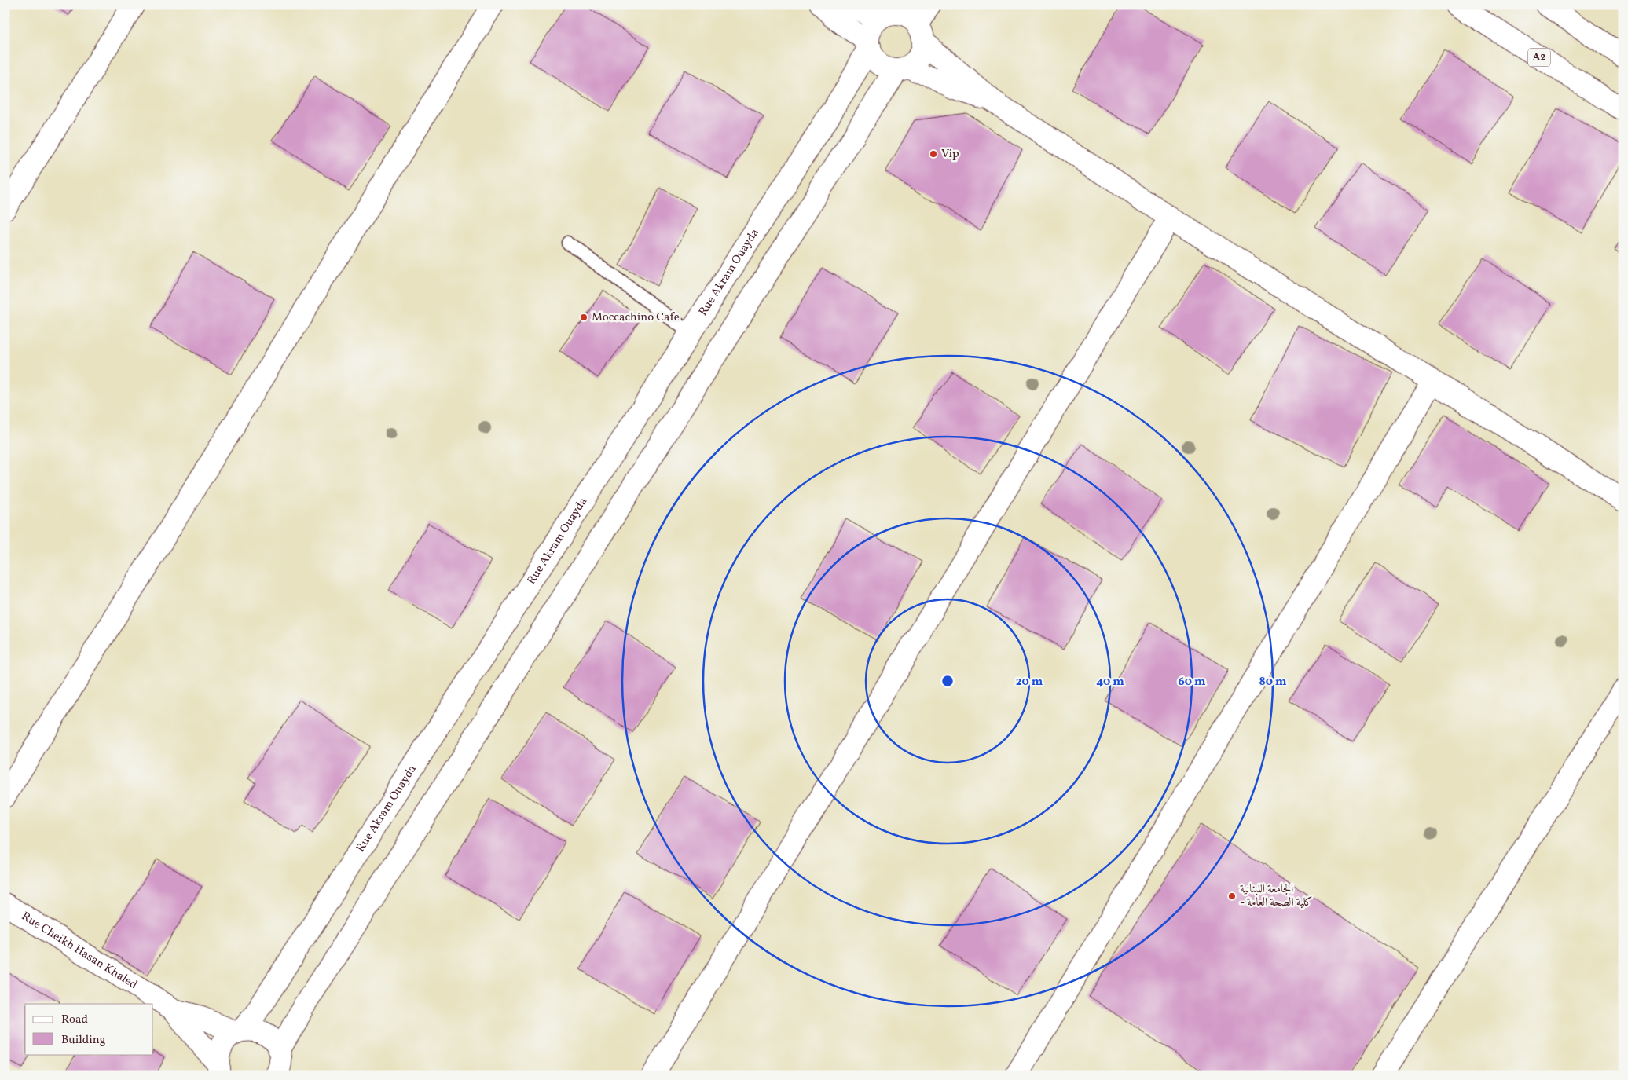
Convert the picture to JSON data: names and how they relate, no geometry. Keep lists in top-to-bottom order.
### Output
{
  "streets": {
    "main road": ["A2", "Rue Akram Ouayda", "Rue Cheikh Hasan Khaled"]
  },
  "crossings": [
    ["Rue Akram Ouayda", "Rue Cheikh Hasan Khaled"]
  ],
  "places": ["Vip", "Moccachino Cafe", "الجامعة اللبنانية - كلية الصحة العامة"],
  "legend": ["Road", "Building"],
  "rings": [
    "20 m",
    "40 m",
    "60 m",
    "80 m"
  ]
}
